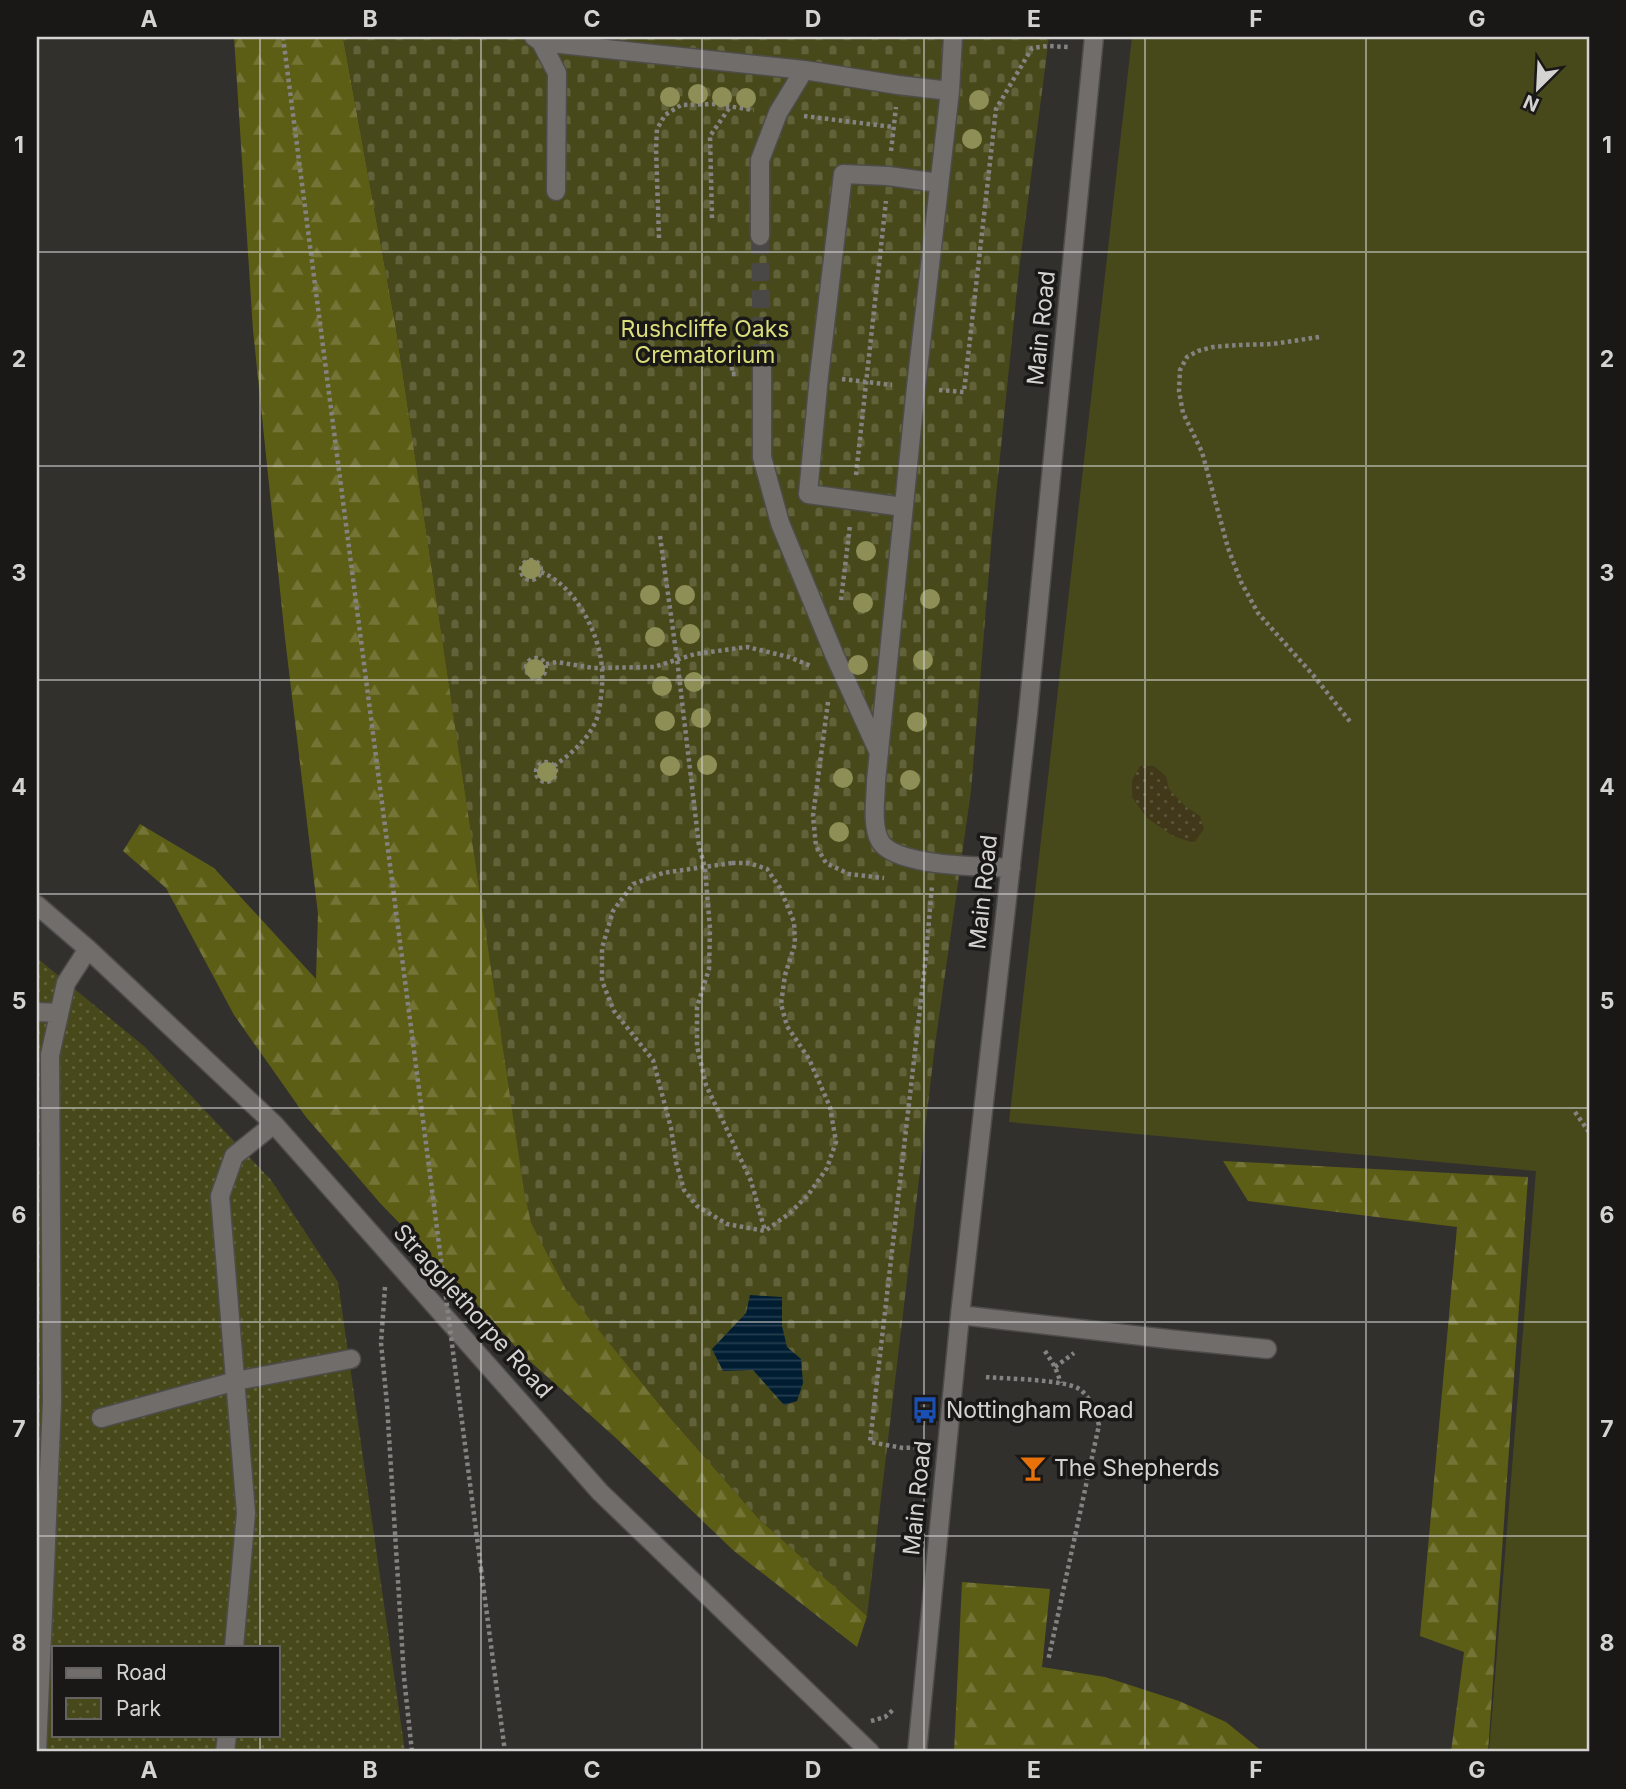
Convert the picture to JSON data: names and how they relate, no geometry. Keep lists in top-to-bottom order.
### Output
{
  "streets": {
    "street": ["Main Road", "Stragglethorpe Road"]
  },
  "parks": ["Rushcliffe Oaks Crematorium"],
  "places": {
    "bus stop": ["Nottingham Road"],
    "bar": ["The Shepherds"]
  },
  "legend": ["Road", "Park"],
  "north": "bottom left",
  "grid": {
    "columns": [
      "A",
      "B",
      "C",
      "D",
      "E",
      "F",
      "G"
    ],
    "rows": [
      "1",
      "2",
      "3",
      "4",
      "5",
      "6",
      "7",
      "8"
    ]
  }
}
